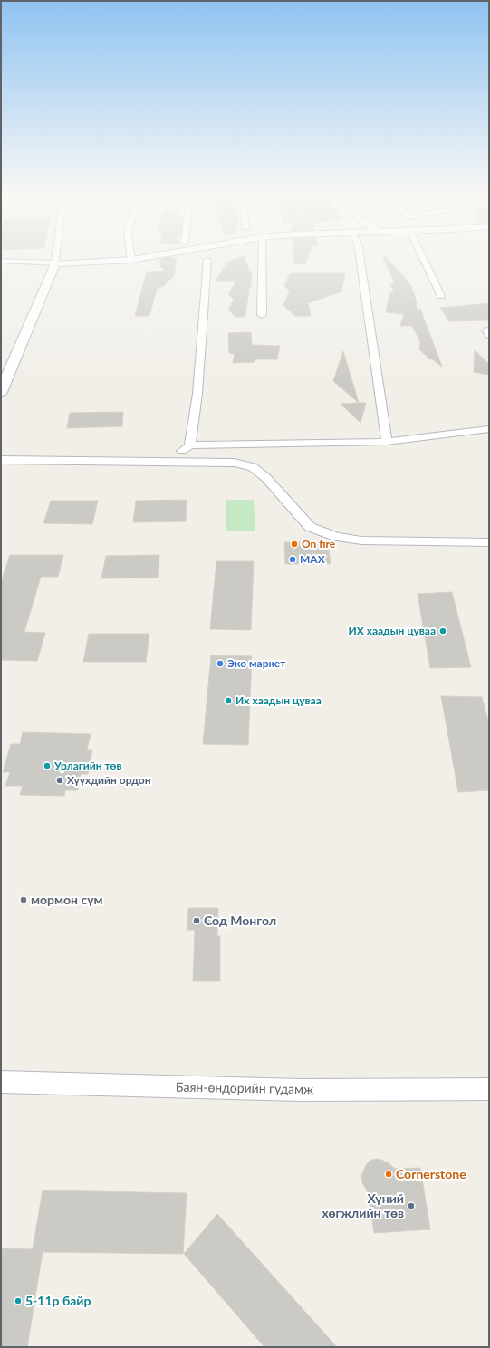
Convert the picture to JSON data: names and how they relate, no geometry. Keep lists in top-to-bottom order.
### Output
{
  "streets": {
    "street": ["Баян-өндорийн гудамж"]
  },
  "places": [
    "On fire",
    "МАХ",
    "ИХ хаадын цуваа",
    "Эко маркет",
    "Их хаадын цуваа",
    "Урлагийн төв",
    "Хүүхдийн ордон",
    "мормон сүм",
    "Сод Монгол",
    "Cornerstone",
    "Хүний хөгжлийн төв",
    "5-11р байр"
  ]
}
